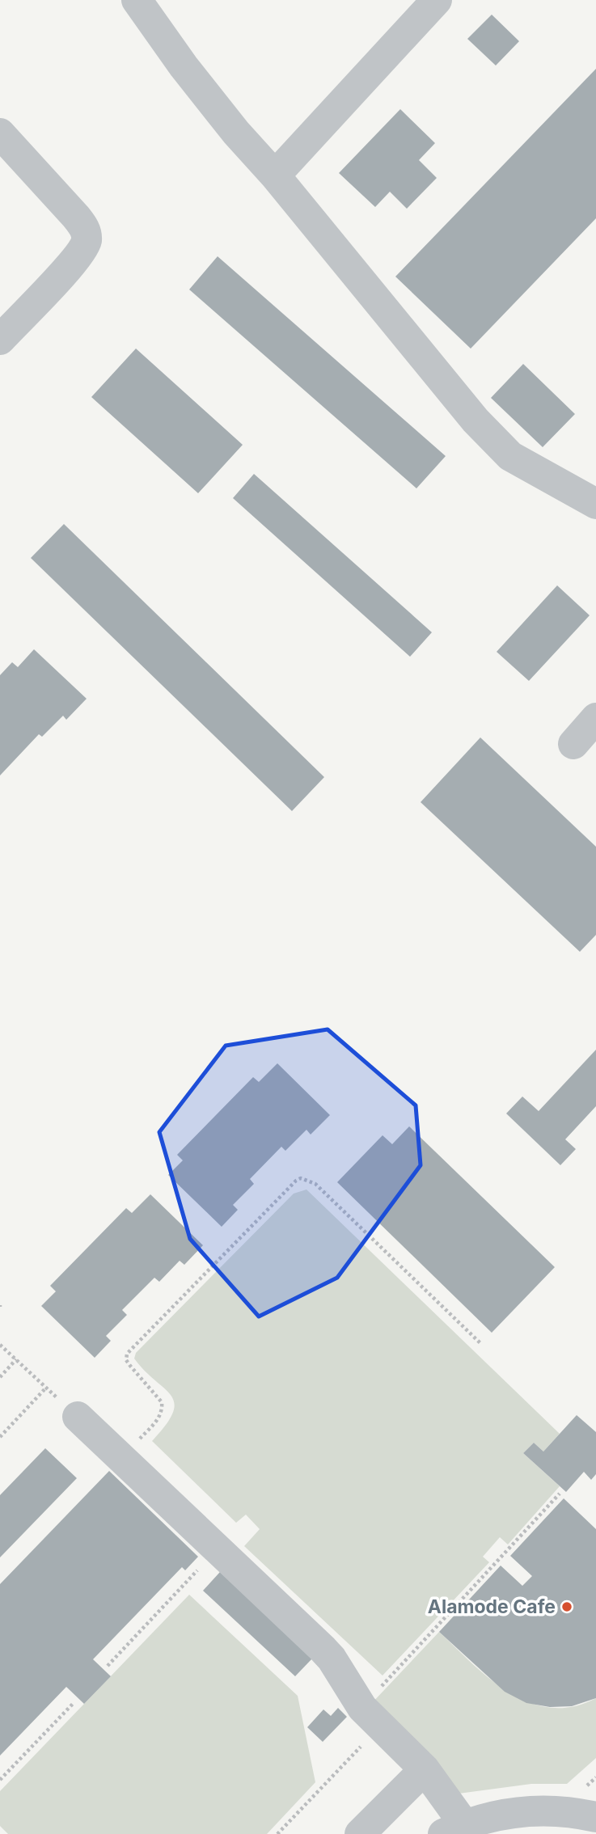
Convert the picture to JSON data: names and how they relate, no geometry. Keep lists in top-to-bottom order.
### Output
{
  "places": ["Alamode Cafe"]
}
